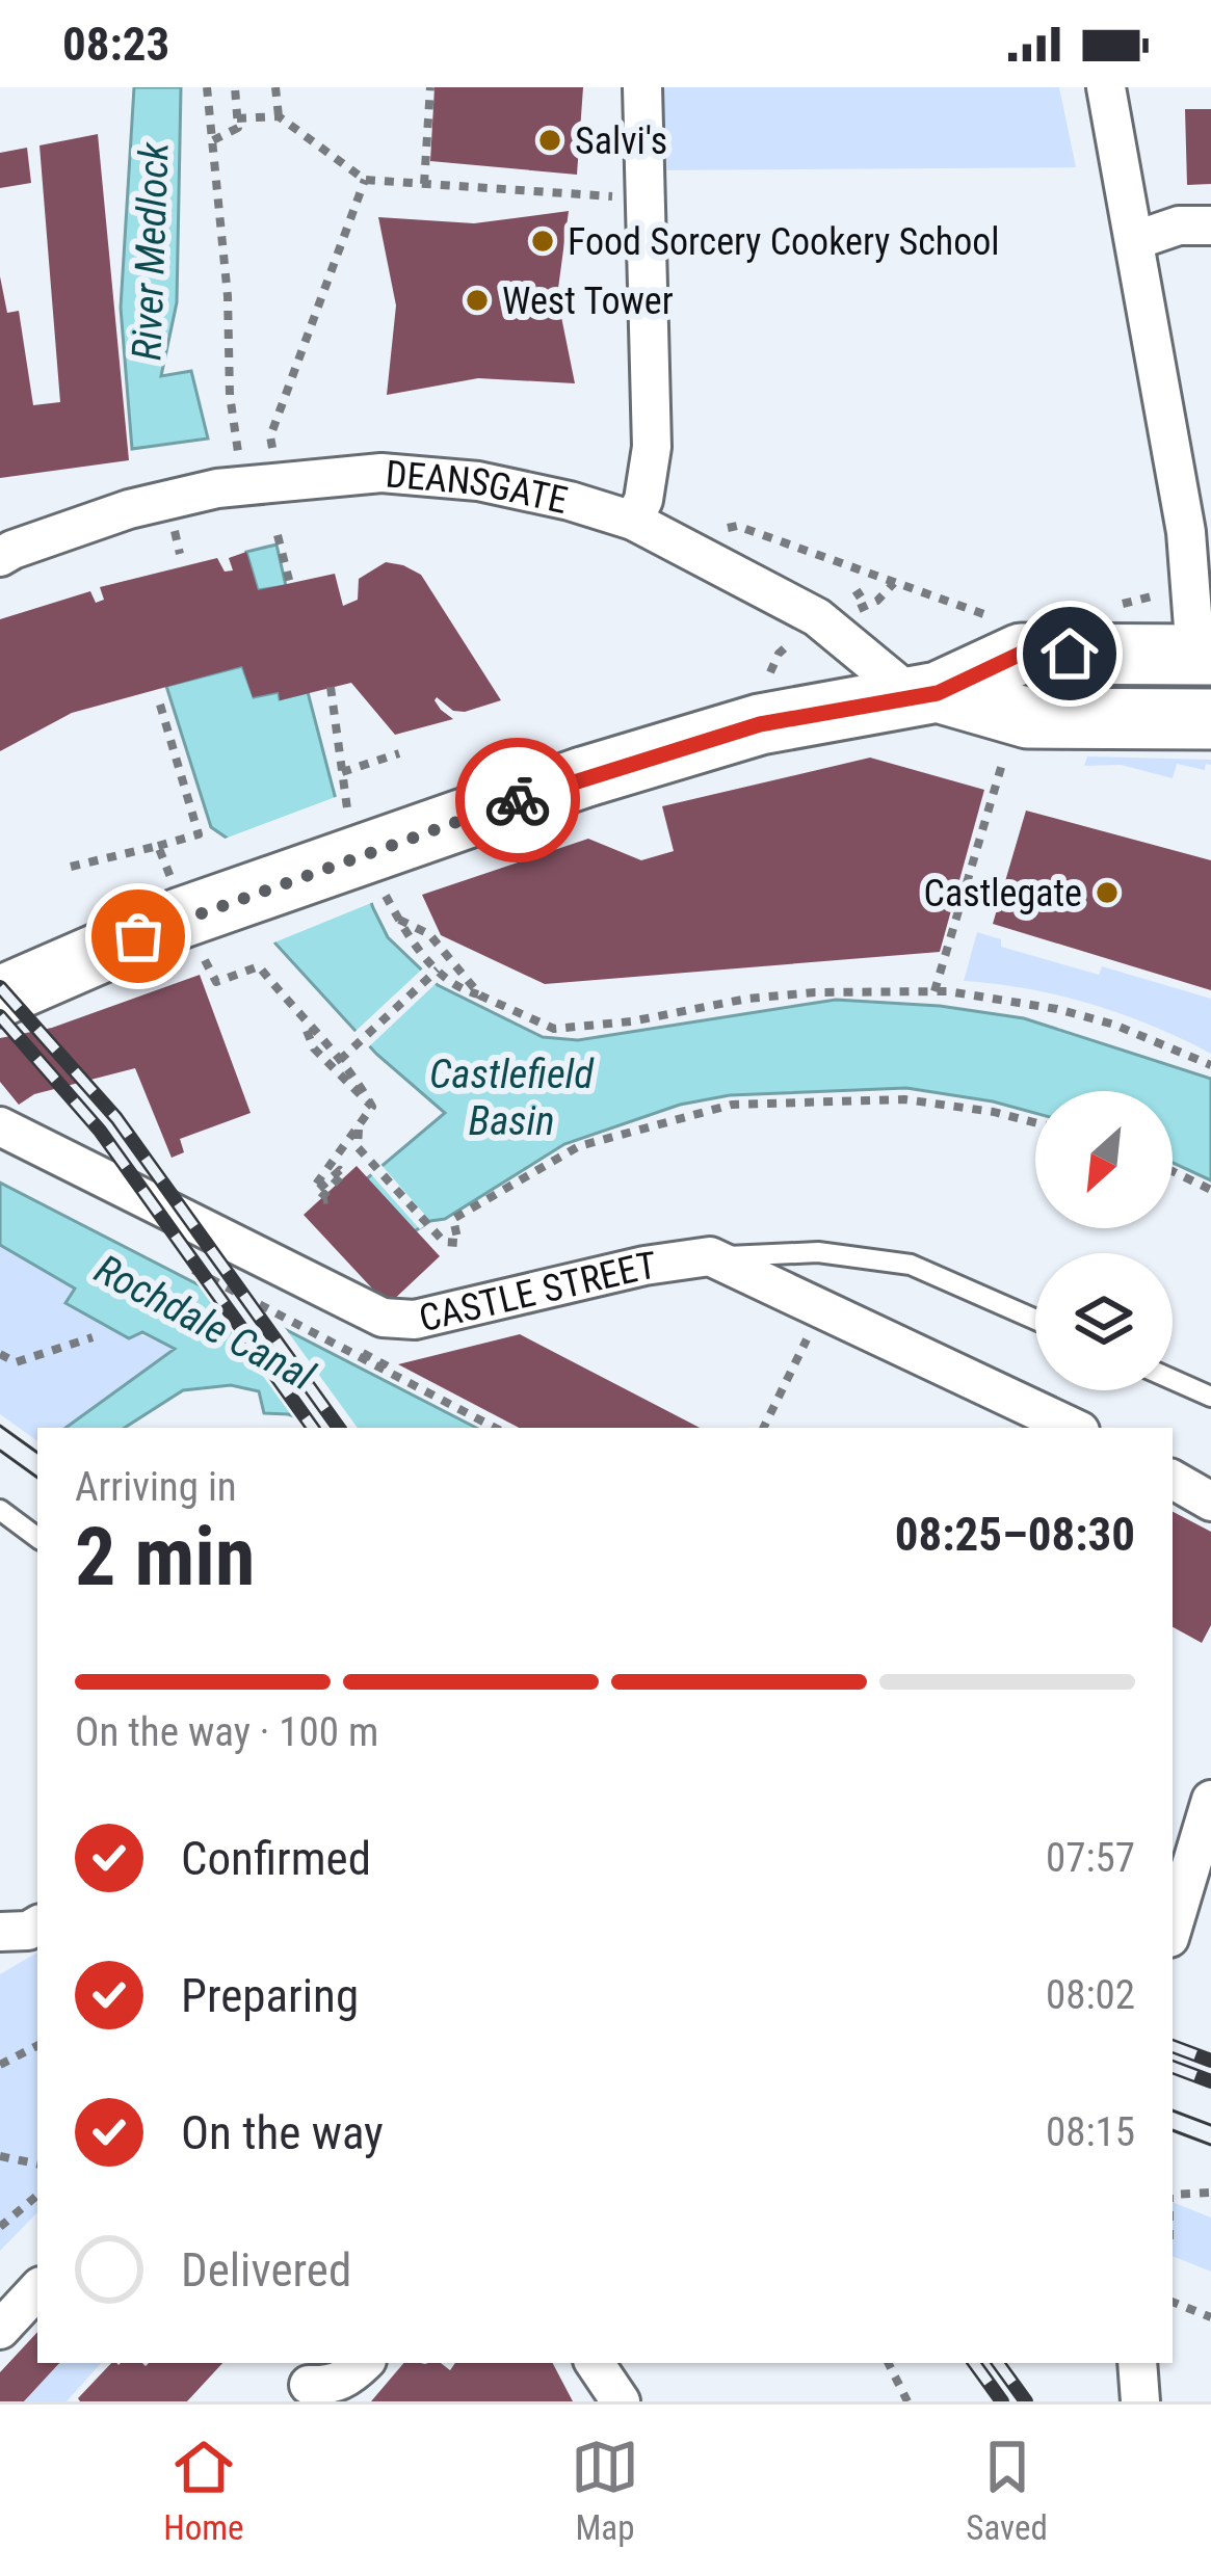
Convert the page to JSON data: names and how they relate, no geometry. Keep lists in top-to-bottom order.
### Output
{
  "streets": {
    "street": ["DEANSGATE", "CASTLE STREET"]
  },
  "water": ["River Medlock", "Castlefield Basin", "Rochdale Canal"],
  "places": [
    "Salvi's",
    "Food Sorcery Cookery School",
    "West Tower",
    "Castlegate"
  ],
  "north": "bottom left",
  "page": {
    "status": "08:23",
    "heading": ["2 min", "Arriving in", "08:25–08:30"],
    "bar": "On the way · 100 m",
    "list": [
      ["Confirmed", "07:57"],
      ["Preparing", "08:02"],
      ["On the way", "08:15"],
      "Delivered"
    ],
    "tabs": ["Home", "Map", "Saved"]
  }
}
